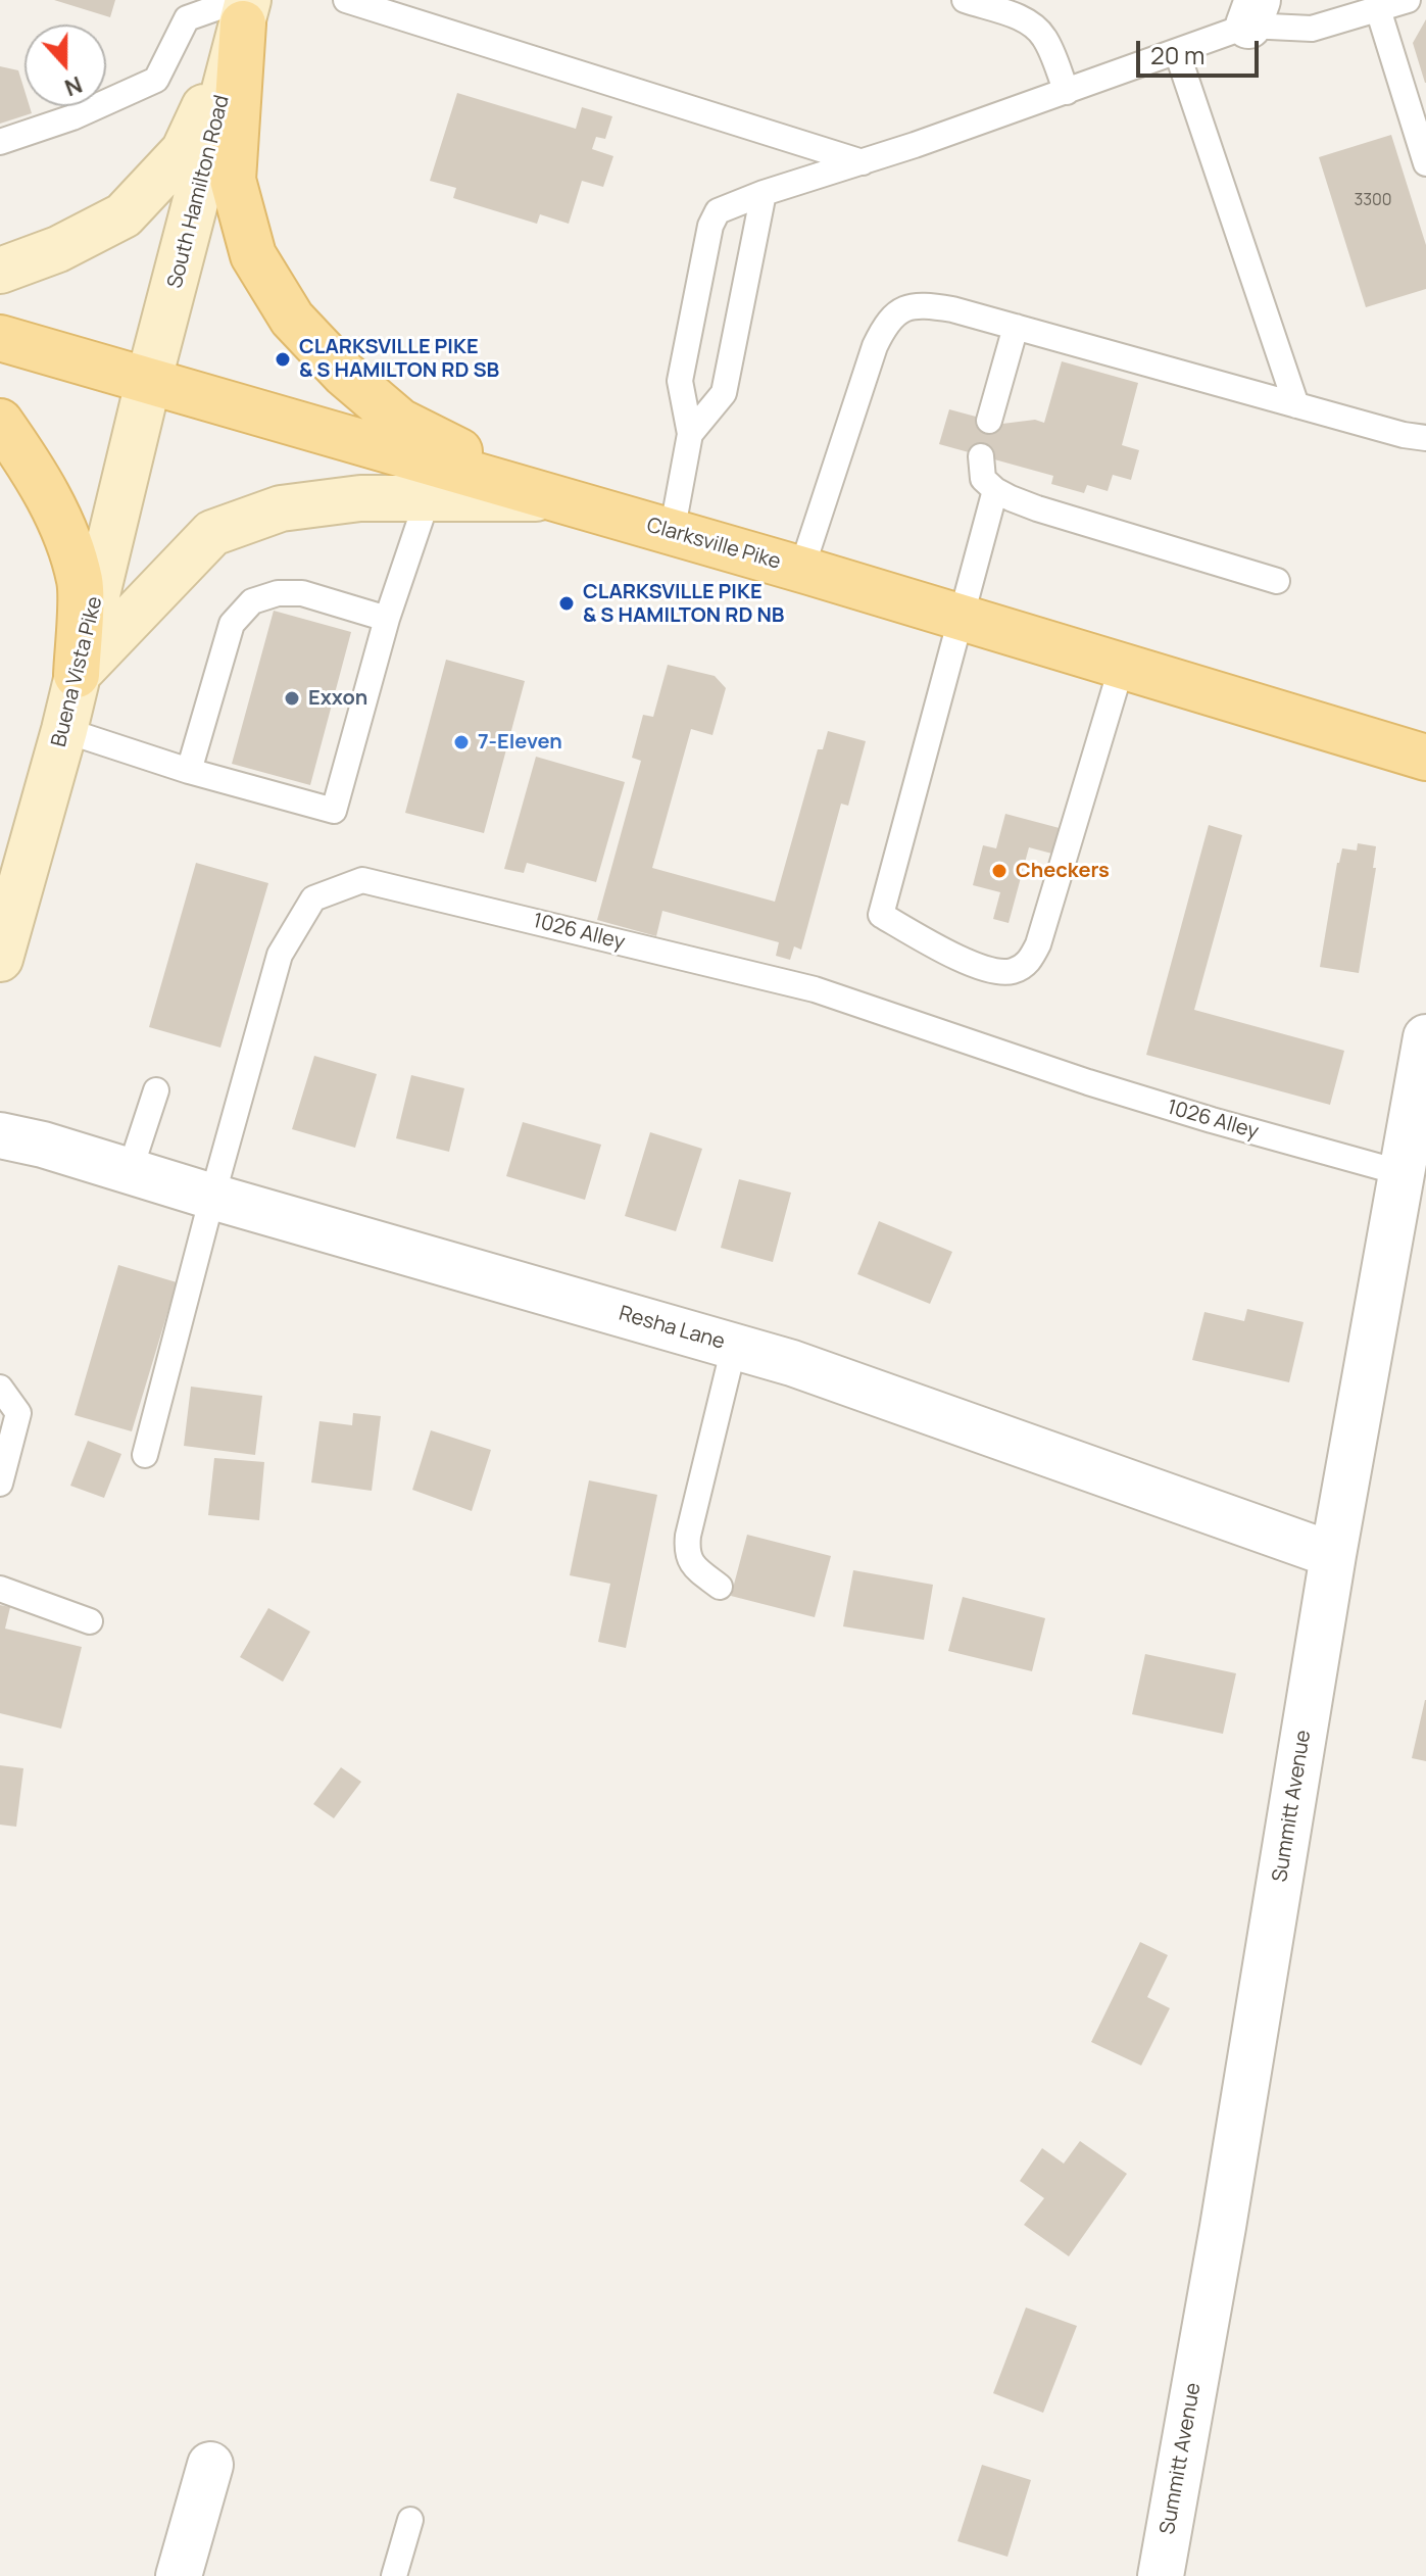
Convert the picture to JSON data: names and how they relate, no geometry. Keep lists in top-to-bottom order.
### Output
{
  "streets": {
    "main road": ["South Hamilton Road", "Clarksville Pike", "Buena Vista Pike"],
    "street": ["Resha Lane", "Summitt Avenue"],
    "lane": ["1026 Alley"]
  },
  "crossings": [
    ["South Hamilton Road", "Clarksville Pike"],
    ["South Hamilton Road", "Buena Vista Pike"],
    ["Clarksville Pike", "Buena Vista Pike"],
    ["1026 Alley", "Resha Lane"],
    ["1026 Alley", "Summitt Avenue"],
    ["Resha Lane", "Summitt Avenue"]
  ],
  "places": [
    "CLARKSVILLE PIKE & S HAMILTON RD SB",
    "CLARKSVILLE PIKE & S HAMILTON RD NB",
    "Exxon",
    "7-Eleven",
    "Checkers"
  ],
  "house_numbers": ["3300"],
  "scale_bar": "20 m",
  "north": "bottom"
}
